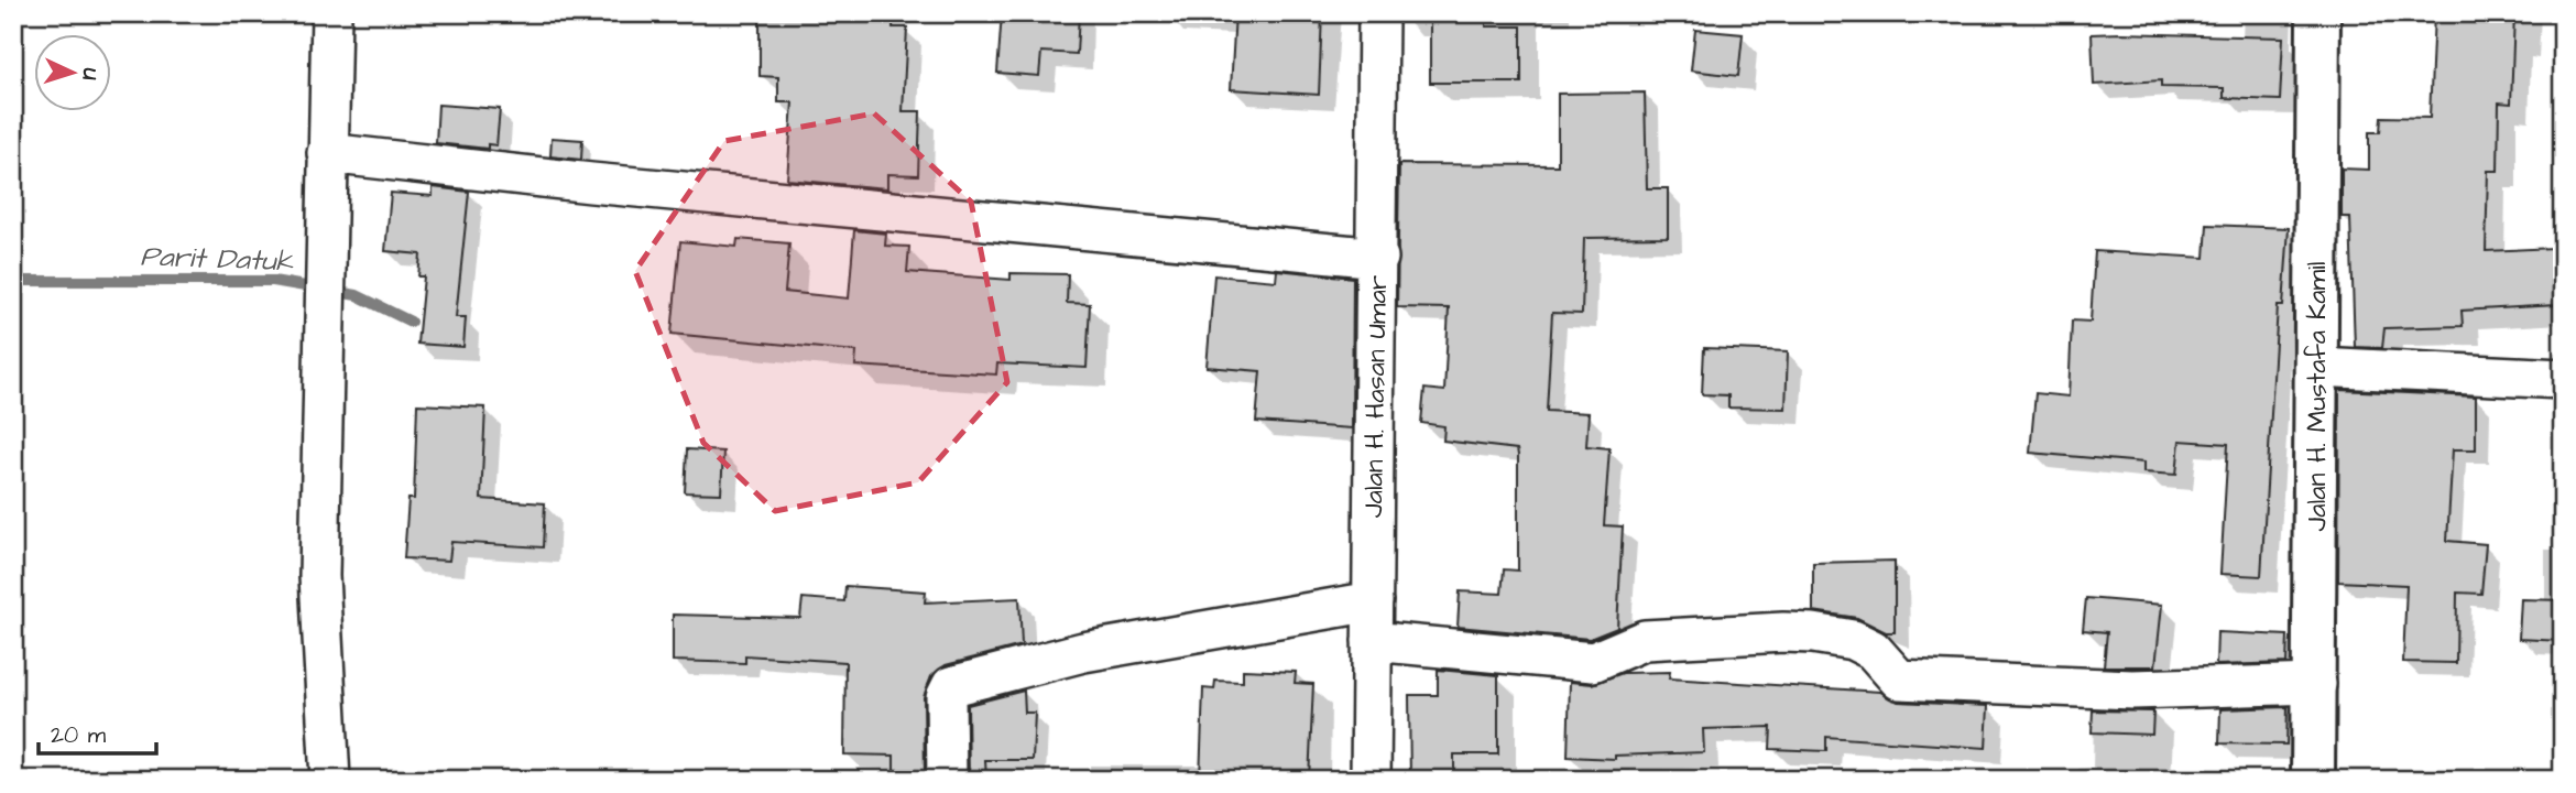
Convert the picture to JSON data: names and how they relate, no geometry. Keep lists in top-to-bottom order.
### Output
{
  "streets": {
    "street": ["Jalan H. Hasan Umar", "Jalan H. Mustafa Kamil"]
  },
  "water": ["Parit Datuk"],
  "scale_bar": "20 m",
  "north": "right"
}
